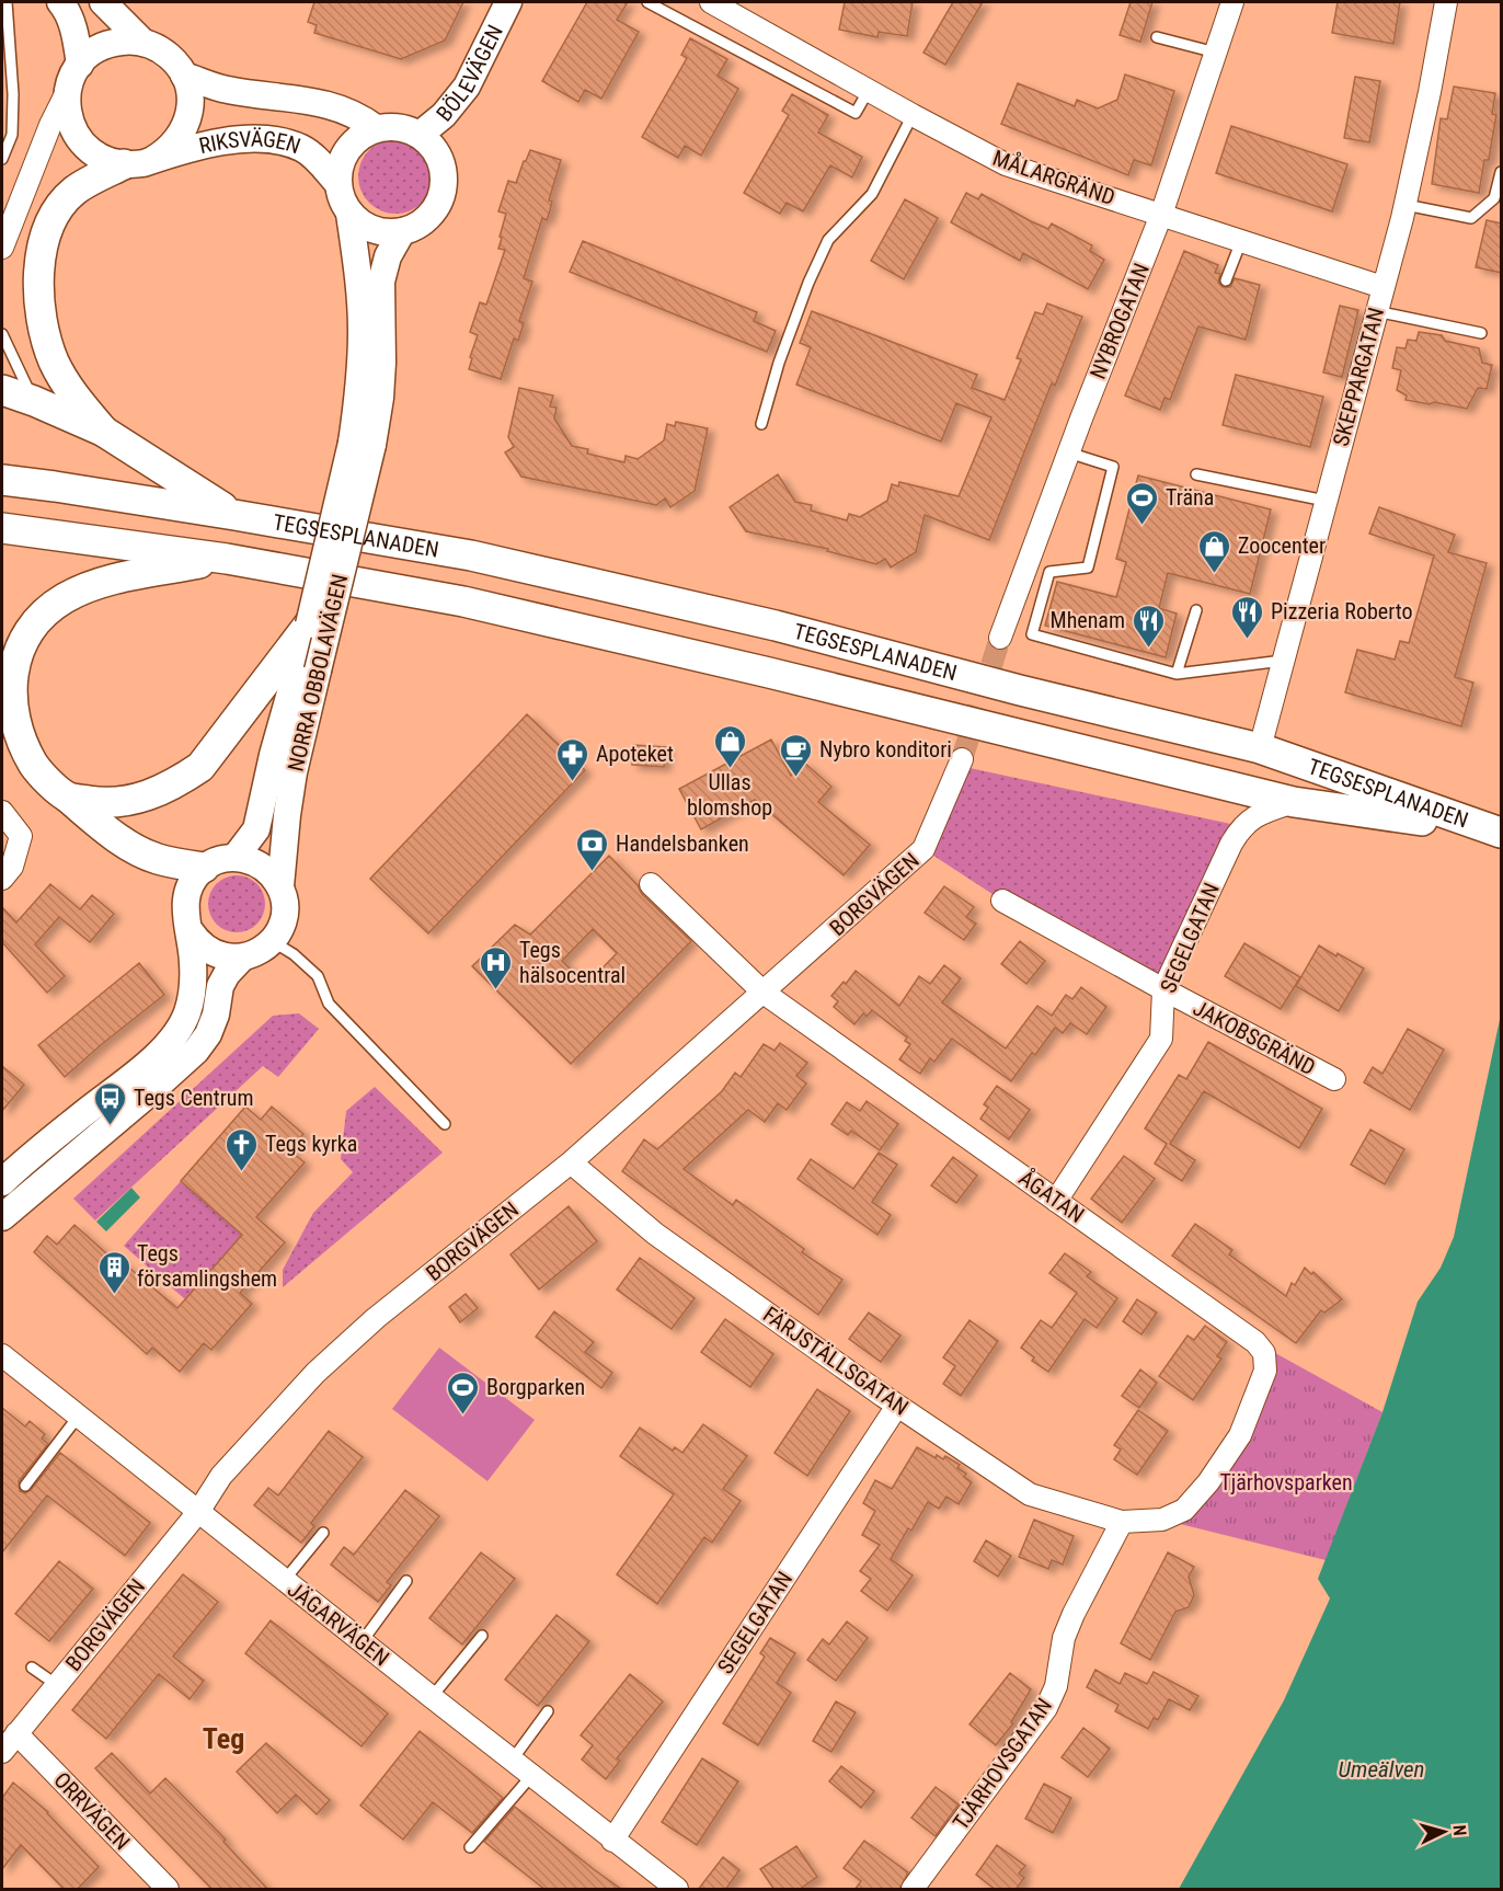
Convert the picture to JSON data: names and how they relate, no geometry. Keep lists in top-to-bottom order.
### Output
{
  "streets": {
    "main road": ["TEGSESPLANADEN"],
    "street": [
      "BÖLEVÄGEN",
      "RIKSVÄGEN",
      "MÅLARGRÄND",
      "NYBROGATAN",
      "SKEPPARGATAN",
      "NORRA OBBOLAVÄGEN",
      "BORGVÄGEN",
      "SEGELGATAN",
      "JAKOBSGRÄND",
      "ÅGATAN",
      "FÄRJSTÄLLSGATAN",
      "JÄGARVÄGEN",
      "TJÄRHOVSGATAN",
      "ORRVÄGEN"
    ]
  },
  "crossings": [
    ["BÖLEVÄGEN", "RIKSVÄGEN"],
    ["BÖLEVÄGEN", "NORRA OBBOLAVÄGEN"],
    ["RIKSVÄGEN", "NORRA OBBOLAVÄGEN"],
    ["MÅLARGRÄND", "NYBROGATAN"],
    ["MÅLARGRÄND", "SKEPPARGATAN"],
    ["SKEPPARGATAN", "TEGSESPLANADEN"],
    ["TEGSESPLANADEN", "SEGELGATAN"],
    ["BORGVÄGEN", "ÅGATAN"],
    ["BORGVÄGEN", "FÄRJSTÄLLSGATAN"],
    ["BORGVÄGEN", "JÄGARVÄGEN"],
    ["BORGVÄGEN", "ORRVÄGEN"],
    ["SEGELGATAN", "JAKOBSGRÄND"],
    ["SEGELGATAN", "ÅGATAN"],
    ["SEGELGATAN", "FÄRJSTÄLLSGATAN"],
    ["SEGELGATAN", "JÄGARVÄGEN"],
    ["ÅGATAN", "FÄRJSTÄLLSGATAN"],
    ["ÅGATAN", "TJÄRHOVSGATAN"],
    ["FÄRJSTÄLLSGATAN", "TJÄRHOVSGATAN"]
  ],
  "districts": ["Teg"],
  "water": ["Umeälven"],
  "parks": ["Tjärhovsparken"],
  "places": {
    "sports": ["Träna", "Borgparken"],
    "shop": ["Zoocenter", "Ullas blomshop"],
    "restaurant": ["Pizzeria Roberto", "Mhenam"],
    "cafe": ["Nybro konditori"],
    "pharmacy": ["Apoteket"],
    "bank": ["Handelsbanken"],
    "hospital": ["Tegs hälsocentral"],
    "bus stop": ["Tegs Centrum"],
    "church": ["Tegs kyrka"],
    "building": ["Tegs församlingshem"]
  },
  "north": "right"
}
